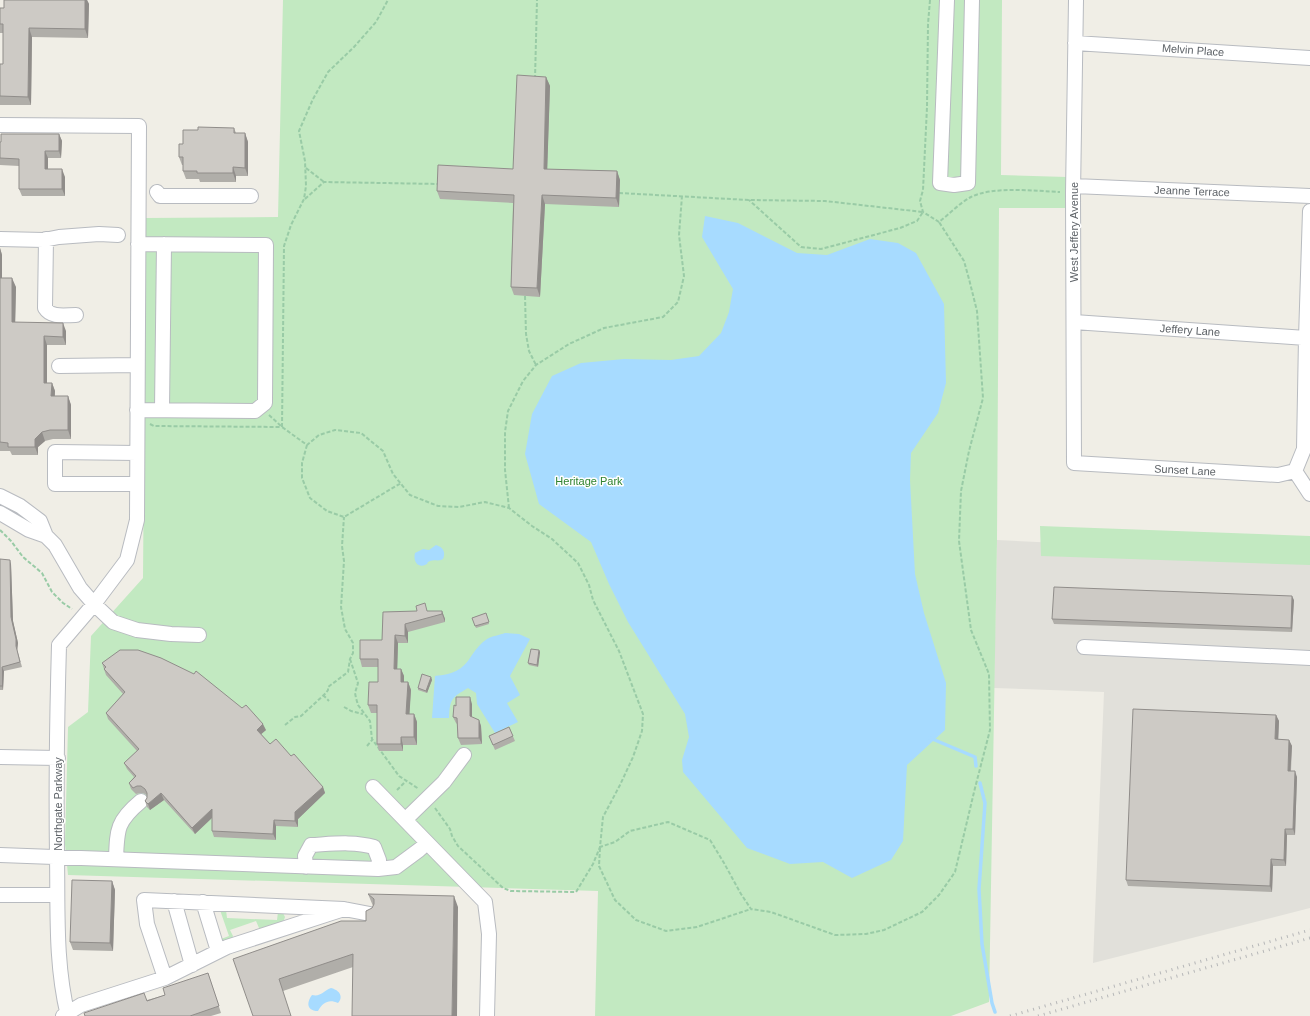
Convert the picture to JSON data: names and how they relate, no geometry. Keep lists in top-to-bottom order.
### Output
{
  "streets": {
    "street": [
      "Melvin Place",
      "Jeanne Terrace",
      "West Jeffery Avenue",
      "Jeffery Lane",
      "Sunset Lane",
      "Northgate Parkway"
    ]
  },
  "crossings": [
    ["Melvin Place", "West Jeffery Avenue"],
    ["Jeanne Terrace", "West Jeffery Avenue"],
    ["West Jeffery Avenue", "Jeffery Lane"],
    ["West Jeffery Avenue", "Sunset Lane"]
  ],
  "parks": ["Heritage Park"]
}
